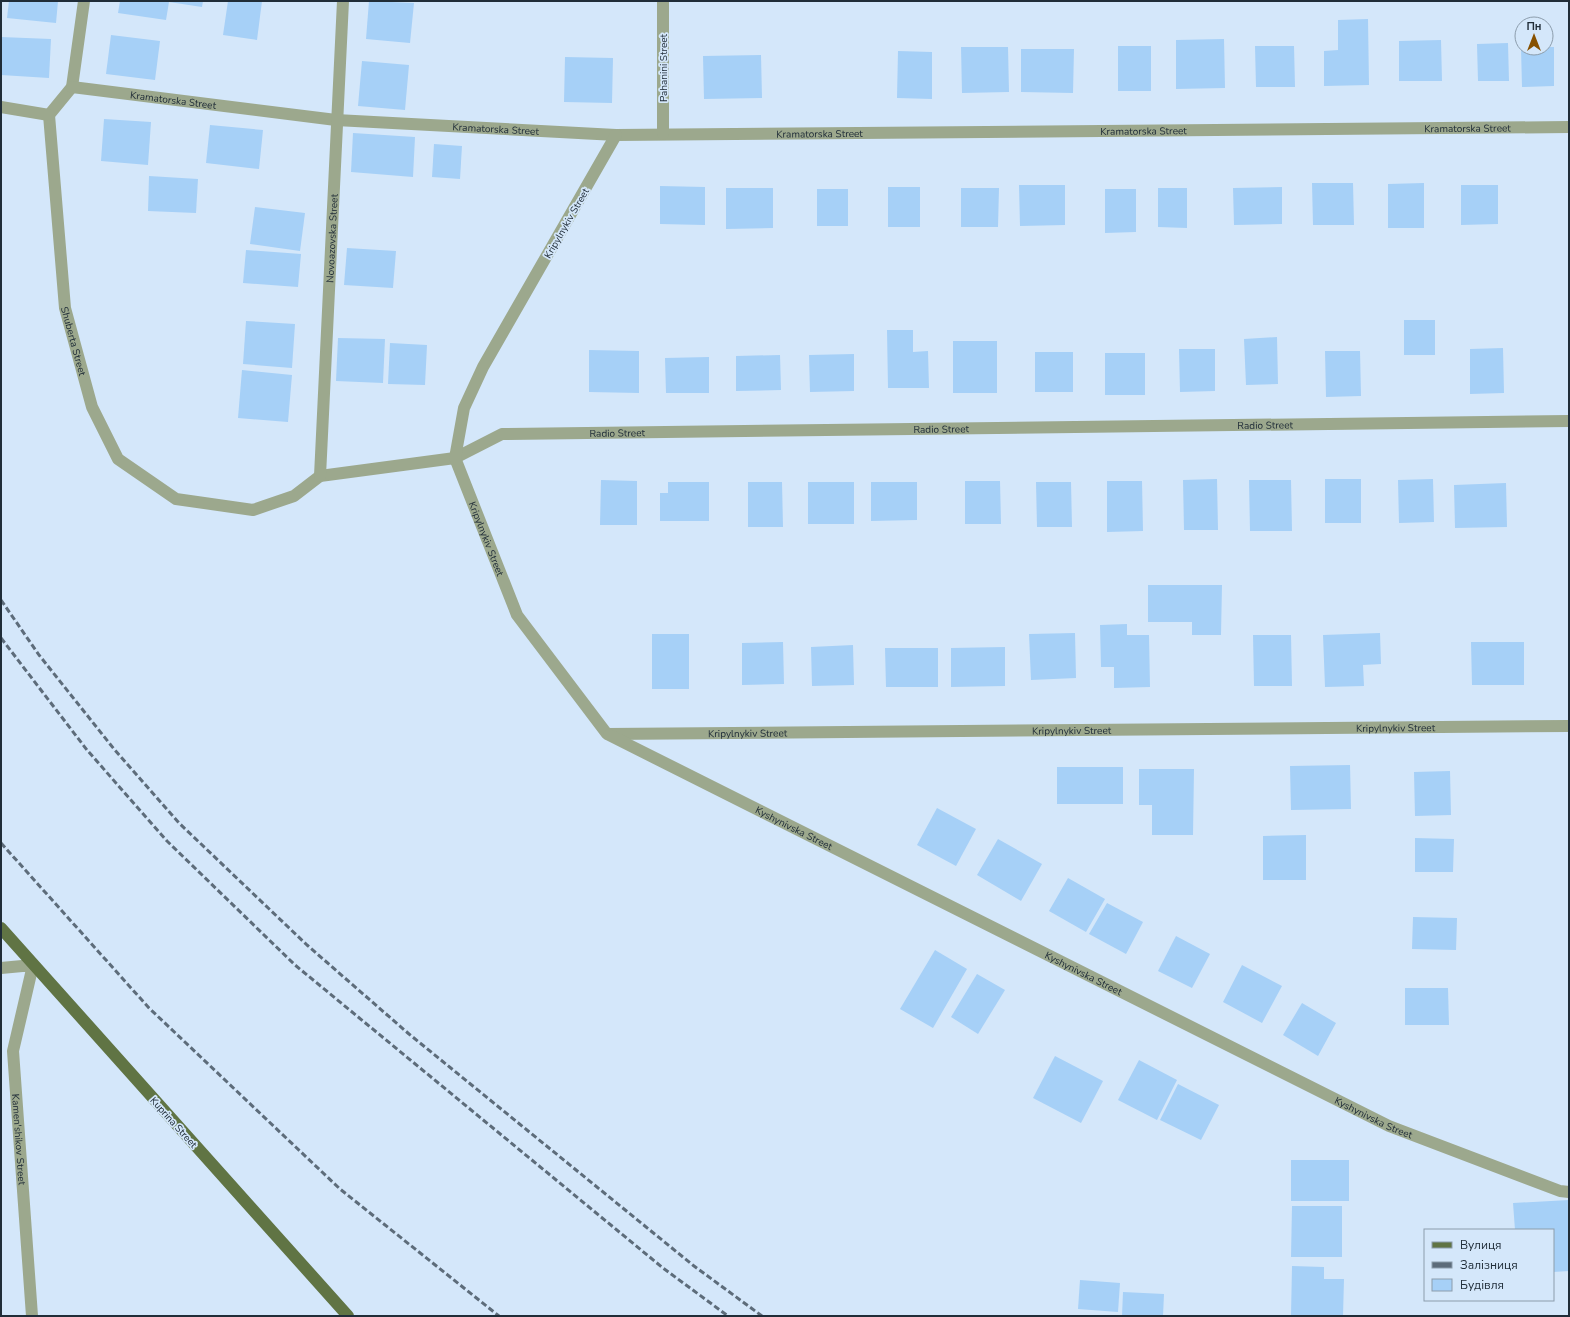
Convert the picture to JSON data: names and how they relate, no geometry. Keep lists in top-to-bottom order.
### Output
{
  "streets": {
    "main road": ["Kuprina Street"],
    "street": [
      "Pahanini Street",
      "Kramatorska Street",
      "Kripylnykiv Street",
      "Novoazovska Street",
      "Shuberta Street",
      "Radio Street",
      "Kyshynivska Street",
      "Kamen'shikov Street"
    ]
  },
  "crossings": [
    ["Pahanini Street", "Kramatorska Street"],
    ["Kramatorska Street", "Kripylnykiv Street"],
    ["Kramatorska Street", "Novoazovska Street"],
    ["Kripylnykiv Street", "Radio Street"],
    ["Kripylnykiv Street", "Kyshynivska Street"],
    ["Novoazovska Street", "Shuberta Street"],
    ["Novoazovska Street", "Radio Street"],
    ["Shuberta Street", "Radio Street"],
    ["Kuprina Street", "Kamen'shikov Street"]
  ],
  "legend": ["Вулиця", "Залізниця", "Будівля"],
  "north": "top"
}
